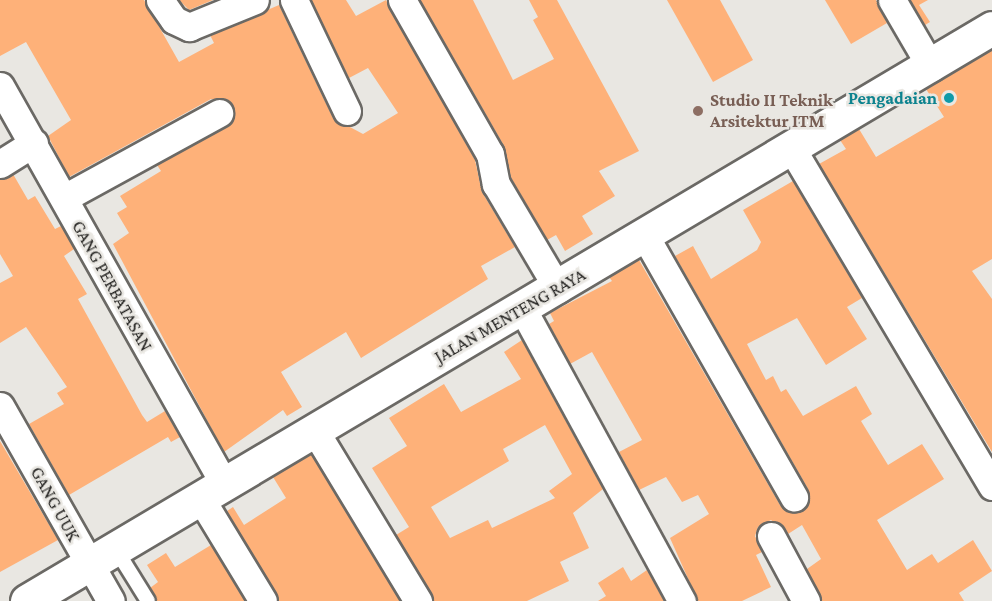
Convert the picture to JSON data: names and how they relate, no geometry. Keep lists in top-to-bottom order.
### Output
{
  "streets": {
    "street": ["GANG PERBATASAN", "JALAN MENTENG RAYA", "GANG UUK"]
  },
  "crossings": [
    ["GANG PERBATASAN", "JALAN MENTENG RAYA"],
    ["JALAN MENTENG RAYA", "GANG UUK"]
  ],
  "places": ["Pengadaian", "Studio II Teknik Arsitektur ITM"]
}
